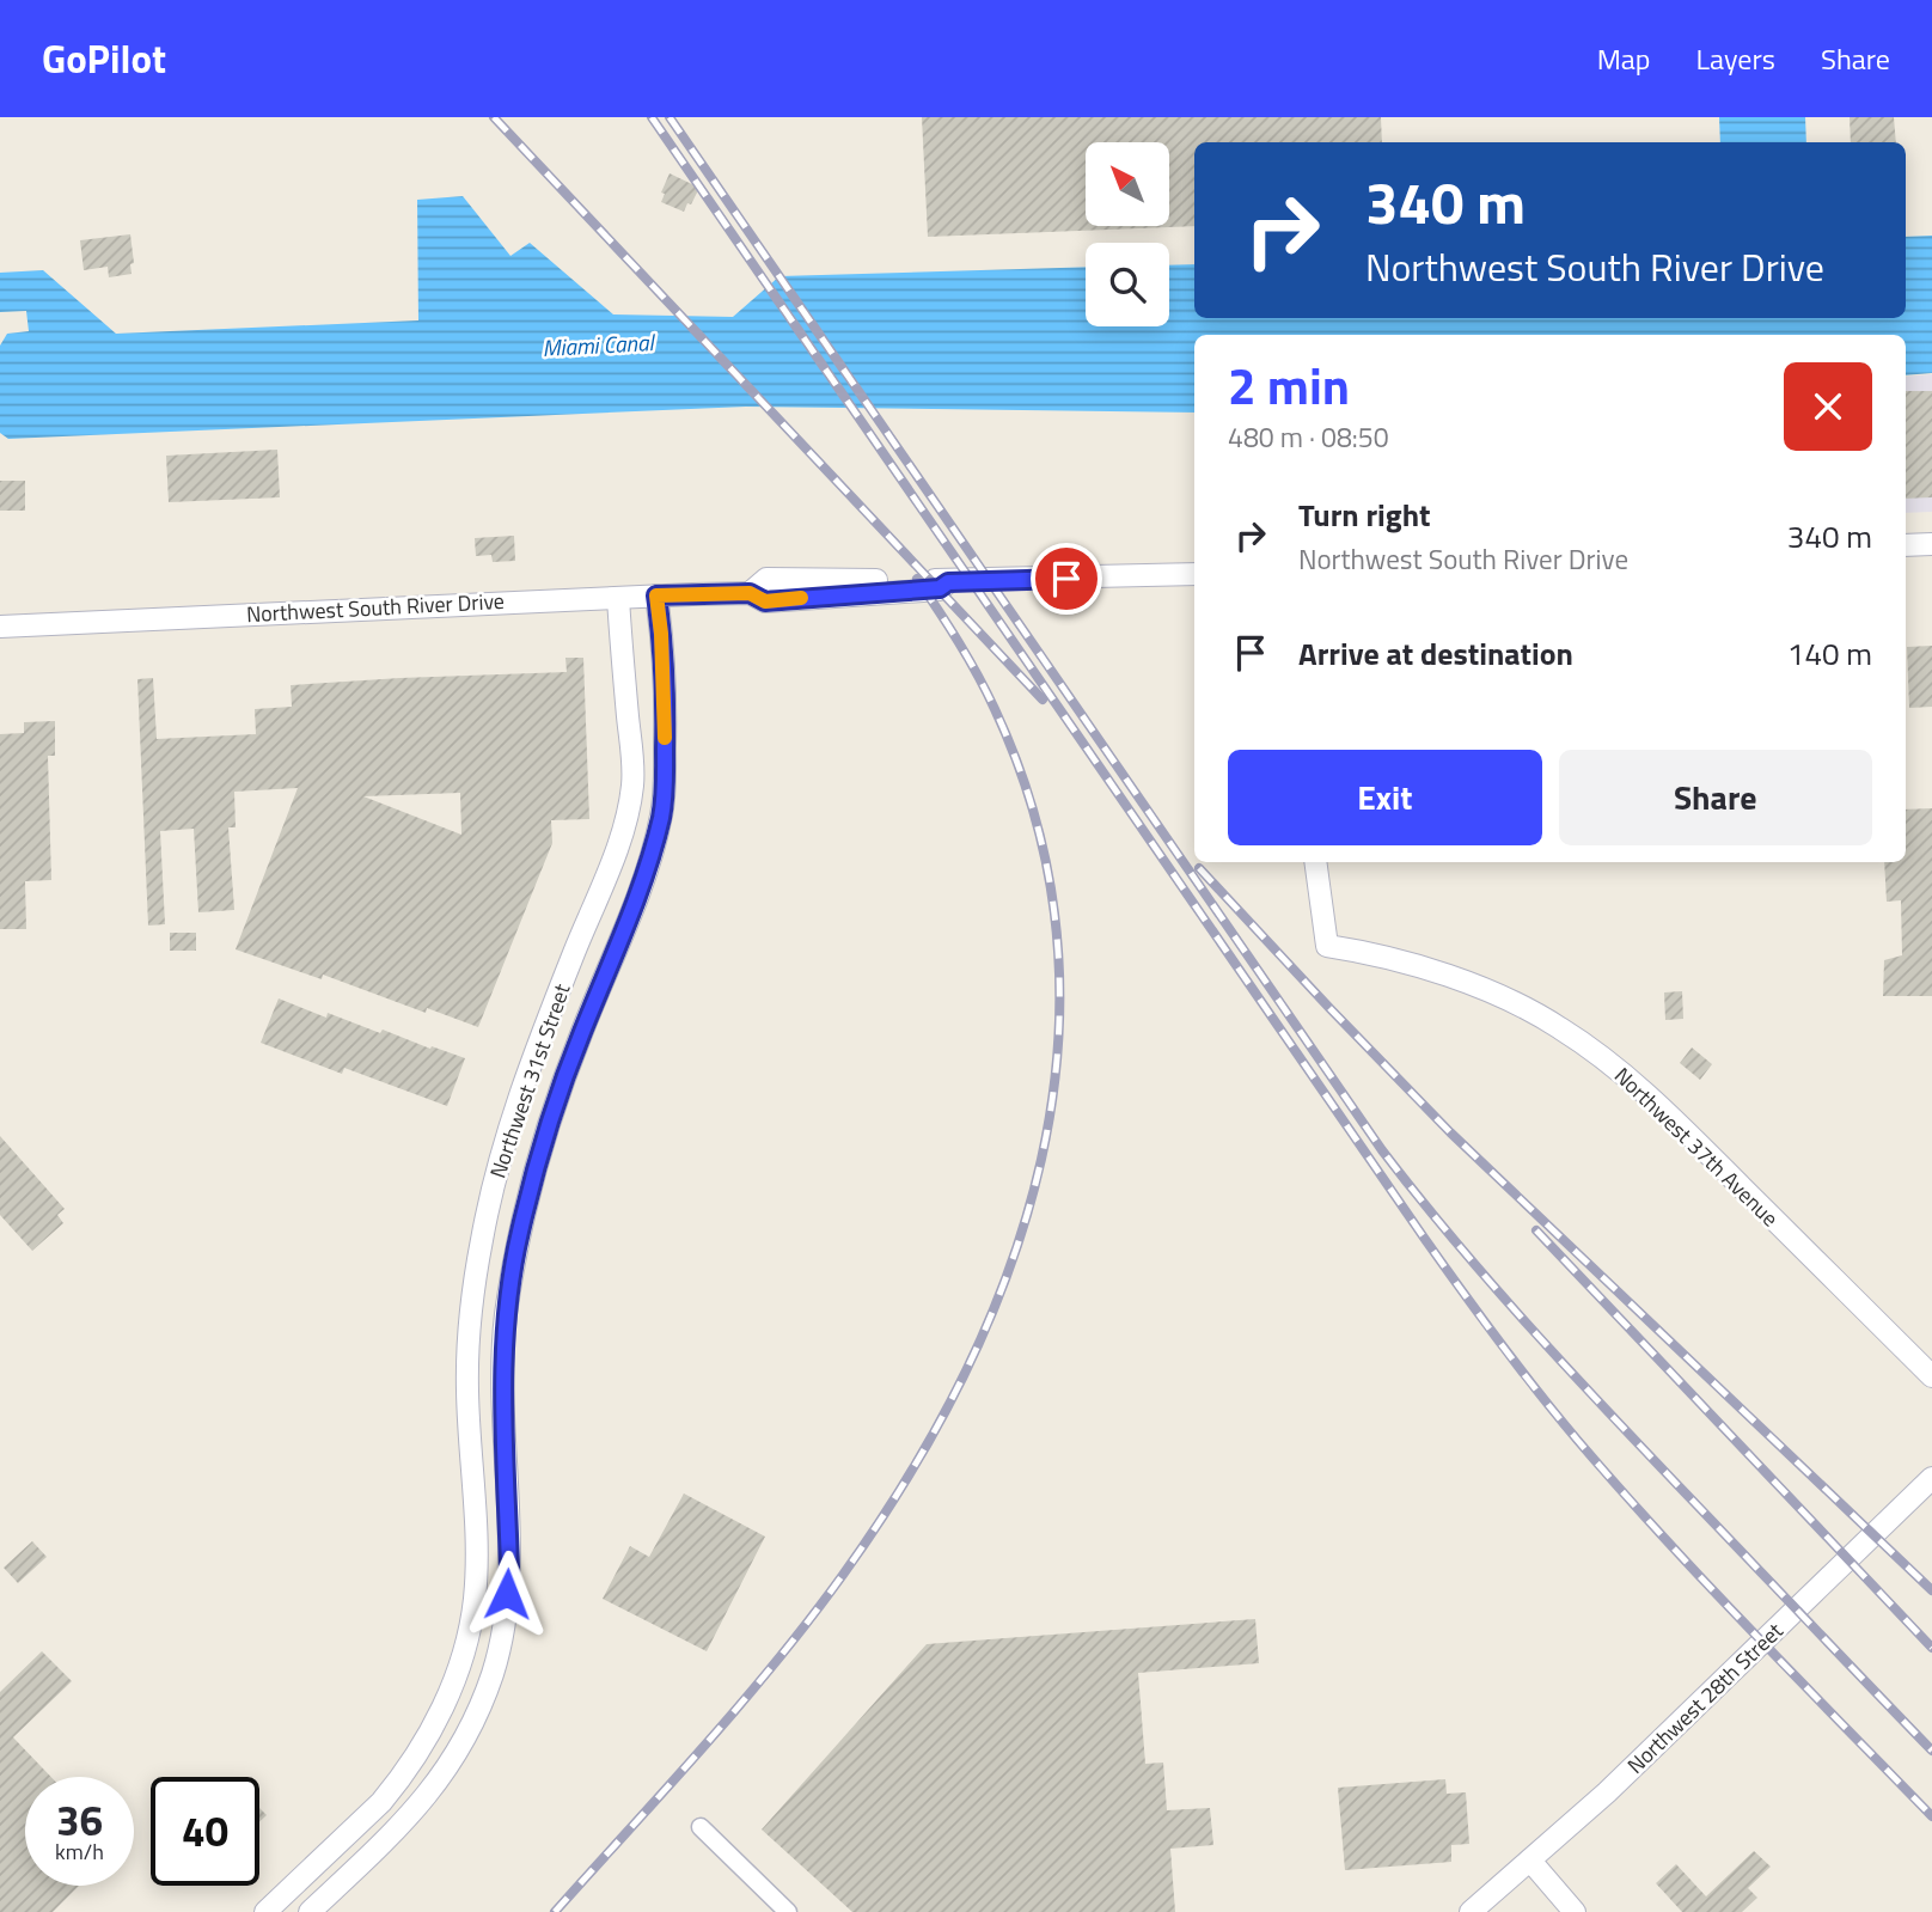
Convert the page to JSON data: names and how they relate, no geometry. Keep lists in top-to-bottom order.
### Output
{
  "streets": {
    "street": [
      "Northwest South River Drive",
      "Northwest 31st Street",
      "Northwest 37th Avenue",
      "Northwest 28th Street"
    ]
  },
  "crossings": [
    ["Northwest South River Drive", "Northwest 31st Street"]
  ],
  "water": ["Miami Canal"],
  "north": "top left",
  "page": {
    "header": "GoPilot",
    "nav": ["Map", "Layers", "Share"],
    "turn": ["340 m", "Northwest South River Drive"],
    "heading": ["2 min", "480 m · 08:50"],
    "list": [
      {
        "name": "Turn right",
        "note": "Northwest South River Drive",
        "value": "340 m"
      },
      {
        "name": "Arrive at destination",
        "value": "140 m"
      }
    ],
    "buttons": ["Exit", "Share"],
    "speed": "36 km/h",
    "limit": "40"
  }
}
